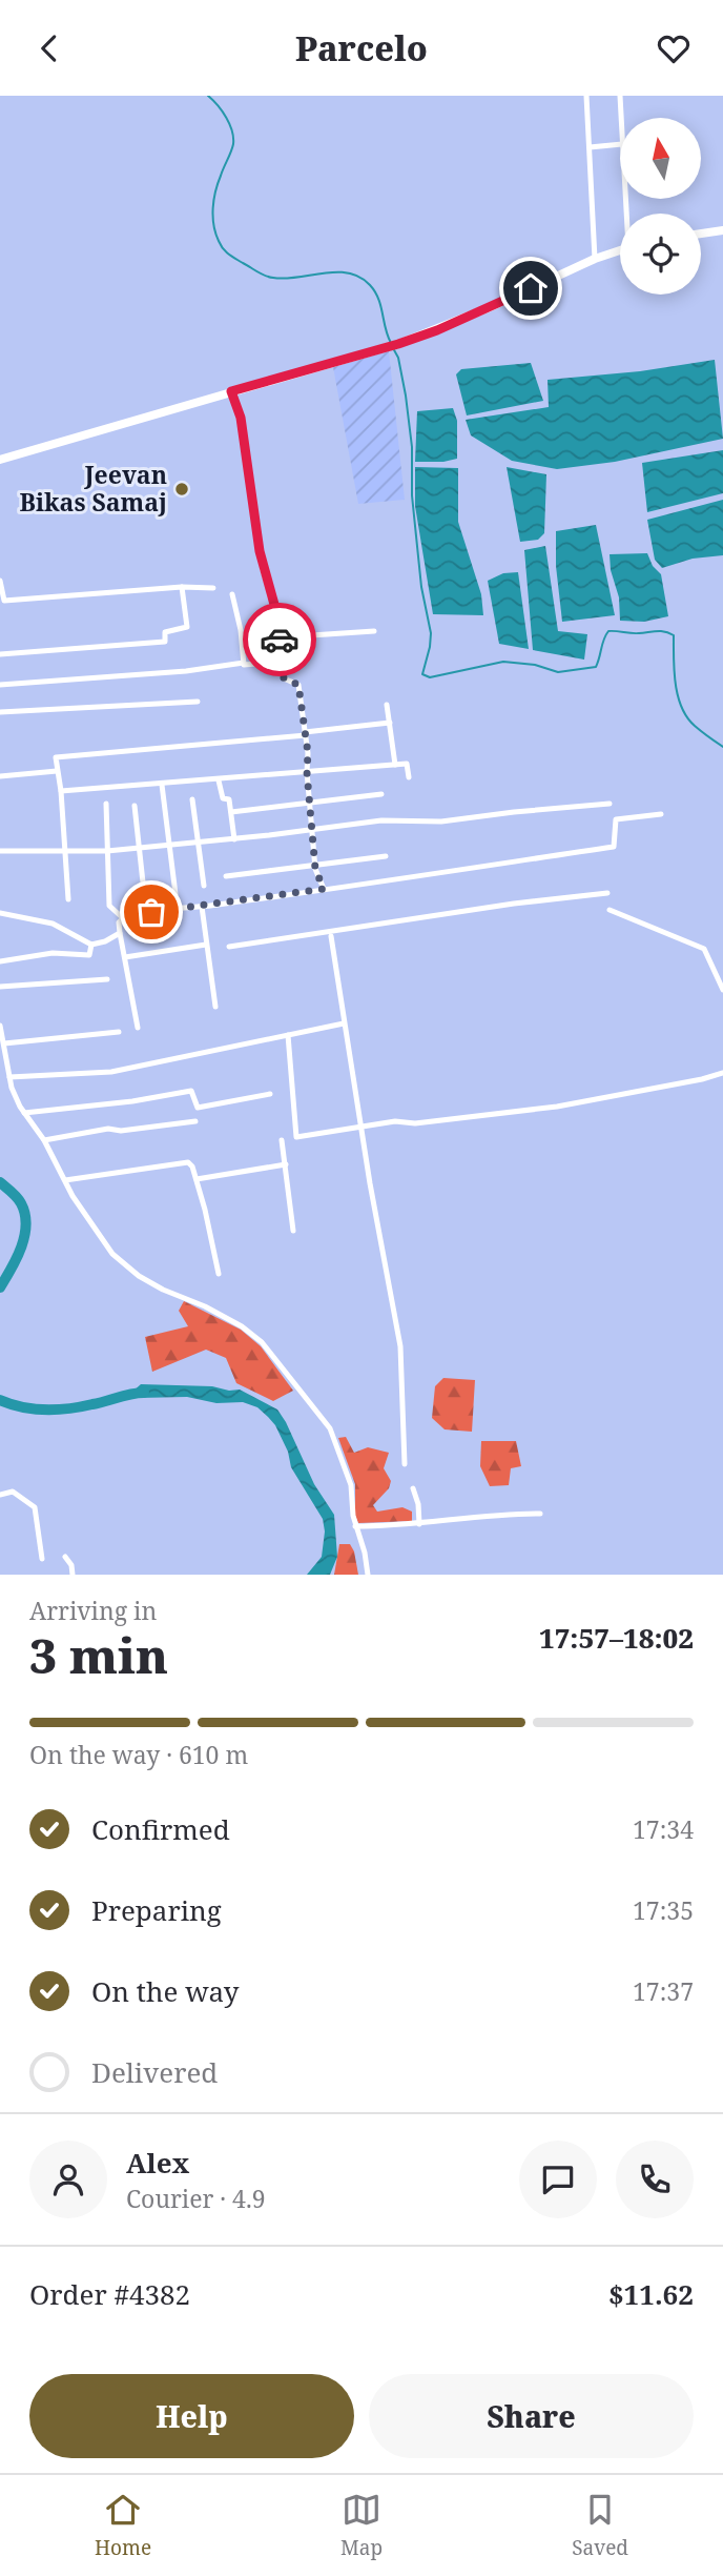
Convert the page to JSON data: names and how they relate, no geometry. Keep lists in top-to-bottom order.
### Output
{
  "places": ["Jeevan Bikas Samaj"],
  "north": "top",
  "page": {
    "header": "Parcelo",
    "heading": ["3 min", "Arriving in", "17:57–18:02"],
    "panel": [
      "Alex",
      "Courier · 4.9",
      "Order #4382",
      "$11.62"
    ],
    "bar": "On the way · 610 m",
    "list": [
      ["Confirmed", "17:34"],
      ["Preparing", "17:35"],
      ["On the way", "17:37"],
      "Delivered"
    ],
    "buttons": ["Help", "Share"],
    "tabs": ["Home", "Map", "Saved"]
  }
}
